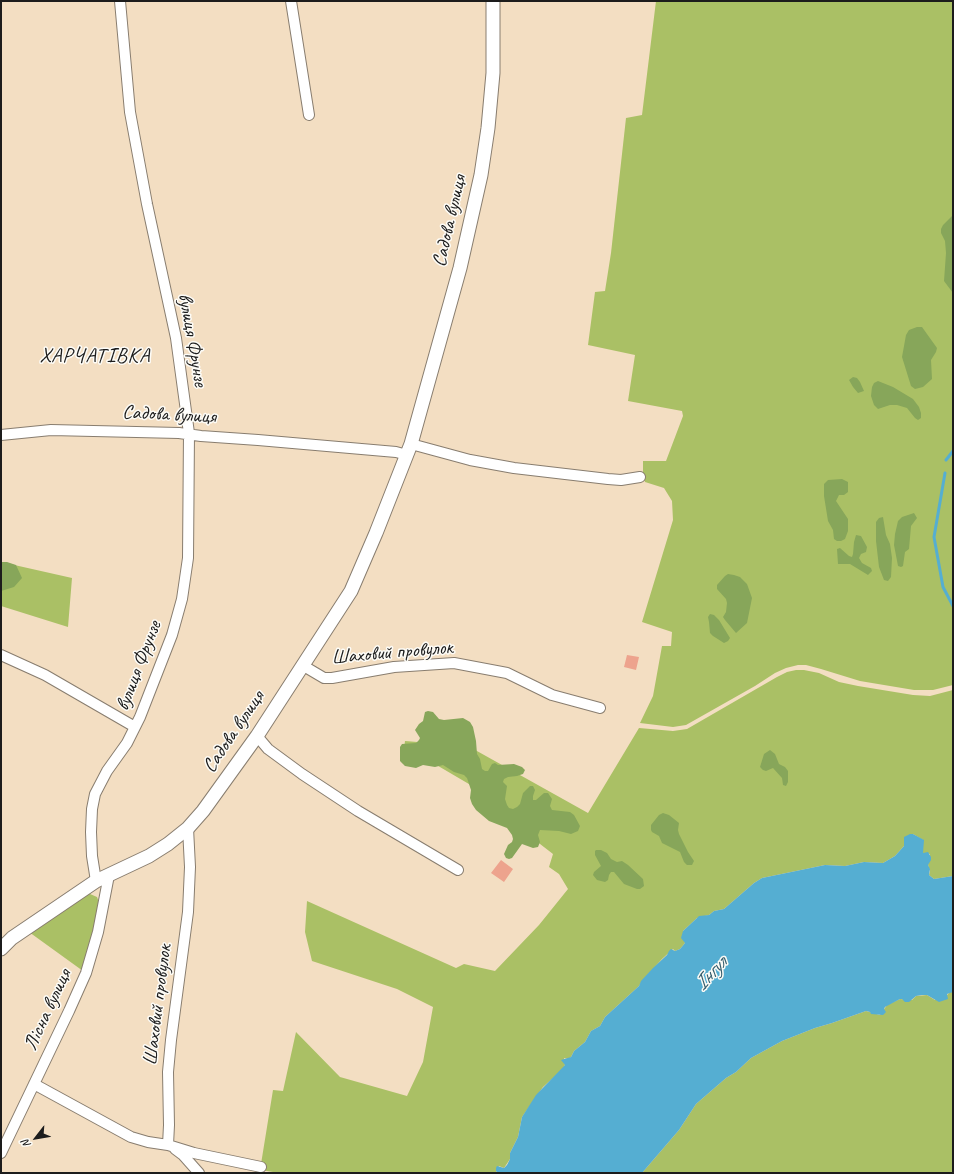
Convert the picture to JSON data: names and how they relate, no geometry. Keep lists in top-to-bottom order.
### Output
{
  "streets": {
    "street": [
      "Садова вулиця",
      "вулиця Фрунзе",
      "Шаховий провулок",
      "Лісна вулиця"
    ]
  },
  "crossings": [
    ["Садова вулиця", "вулиця Фрунзе"],
    ["Садова вулиця", "Шаховий провулок"],
    ["Садова вулиця", "Лісна вулиця"]
  ],
  "districts": ["ХАРЧАТІВКА"],
  "water": ["Інгул"],
  "north": "bottom left"
}
